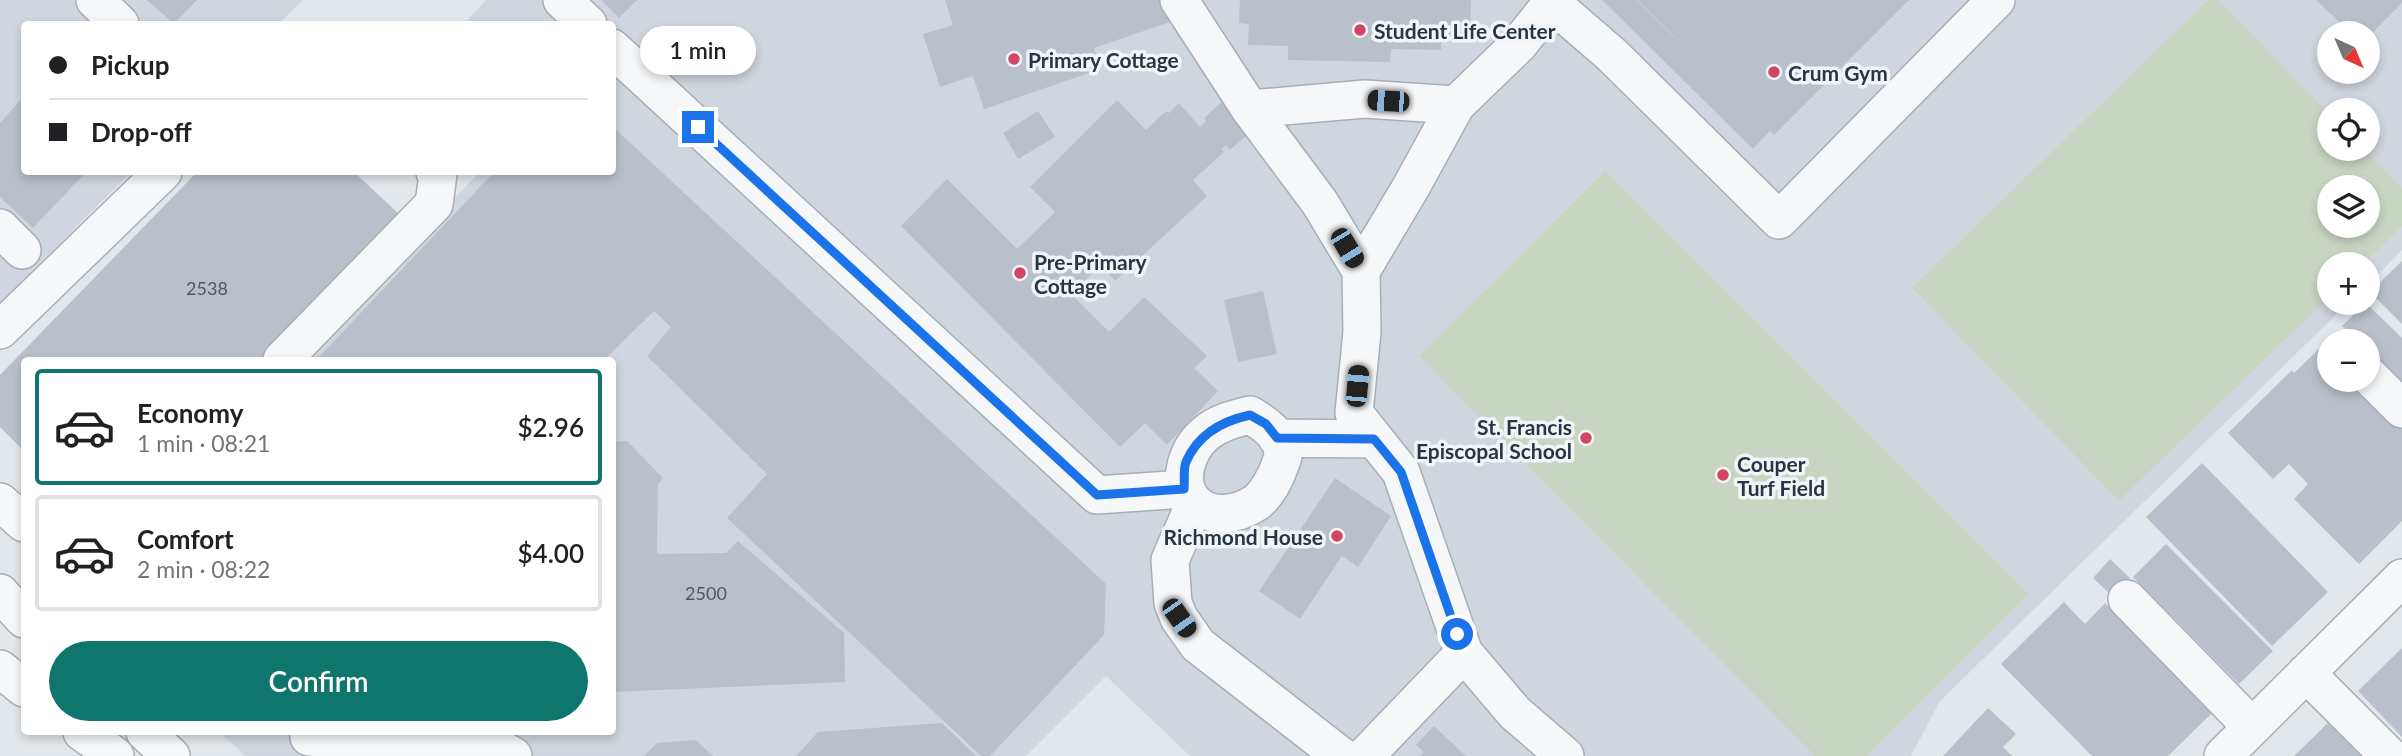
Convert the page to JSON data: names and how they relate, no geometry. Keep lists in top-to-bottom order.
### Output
{
  "places": [
    "Student Life Center",
    "Primary Cottage",
    "Crum Gym",
    "Pre-Primary Cottage",
    "St. Francis Episcopal School",
    "Couper Turf Field",
    "Richmond House"
  ],
  "house_numbers": ["2538", "2500"],
  "north": "bottom right",
  "page": {
    "map_buttons": ["+", "−"],
    "banner": ["Pickup", "Drop-off"],
    "bubble": "1 min",
    "list": [
      {
        "name": "Economy",
        "note": "1 min · 08:21",
        "value": "$2.96"
      },
      {
        "name": "Comfort",
        "note": "2 min · 08:22",
        "value": "$4.00"
      }
    ],
    "buttons": "Confirm"
  }
}
